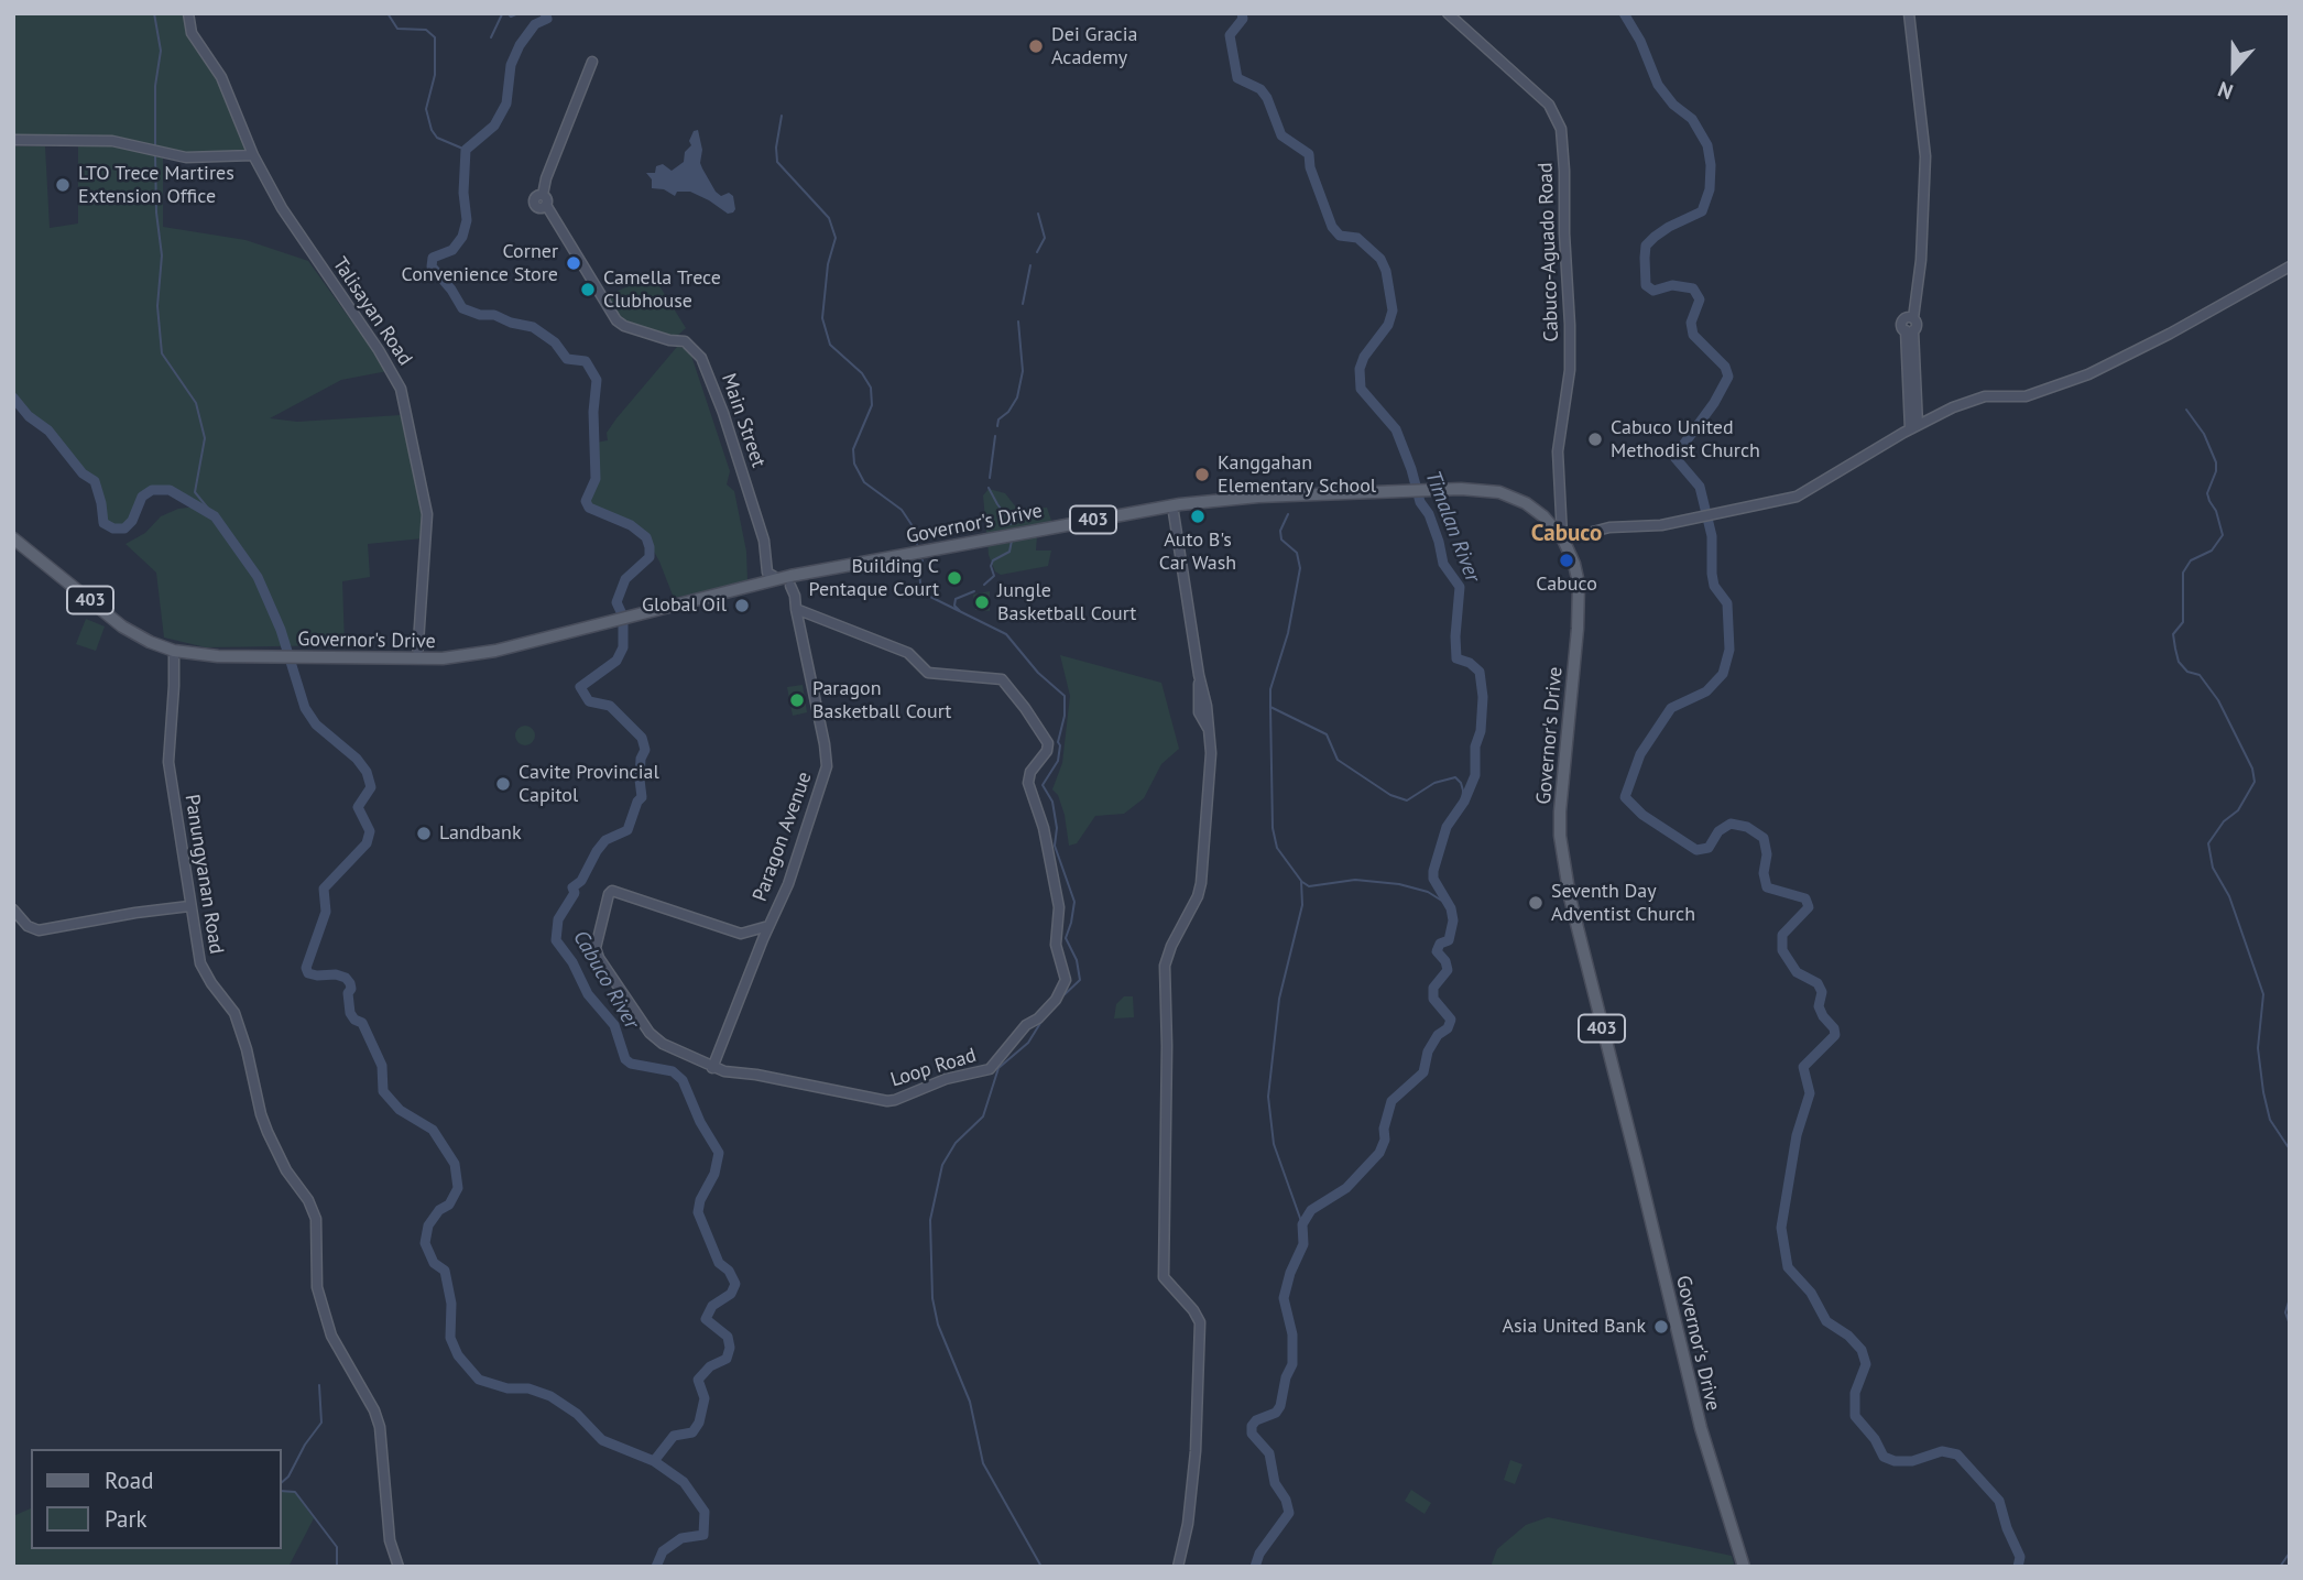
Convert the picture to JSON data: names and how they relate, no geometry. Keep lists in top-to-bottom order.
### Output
{
  "streets": {
    "main road": ["403", "Governor's Drive"],
    "street": [
      "Cabuco-Aguado Road",
      "Talisayan Road",
      "Main Street",
      "Paragon Avenue",
      "Panungyanan Road",
      "Loop Road"
    ]
  },
  "crossings": [
    ["Cabuco-Aguado Road", "Governor's Drive"],
    ["Talisayan Road", "Governor's Drive"],
    ["Governor's Drive", "Paragon Avenue"],
    ["Governor's Drive", "Panungyanan Road"],
    ["Paragon Avenue", "Loop Road"]
  ],
  "districts": ["Cabuco"],
  "water": ["Timalan River", "Cabuco River"],
  "places": [
    "Dei Gracia Academy",
    "LTO Trece Martires Extension Office",
    "Corner Convenience Store",
    "Camella Trece Clubhouse",
    "Cabuco United Methodist Church",
    "Kanggahan Elementary School",
    "Auto B's Car Wash",
    "Cabuco",
    "Building C Pentaque Court",
    "Jungle Basketball Court",
    "Global Oil",
    "Paragon Basketball Court",
    "Cavite Provincial Capitol",
    "Landbank",
    "Seventh Day Adventist Church",
    "Asia United Bank"
  ],
  "legend": ["Road", "Park"],
  "north": "bottom"
}
